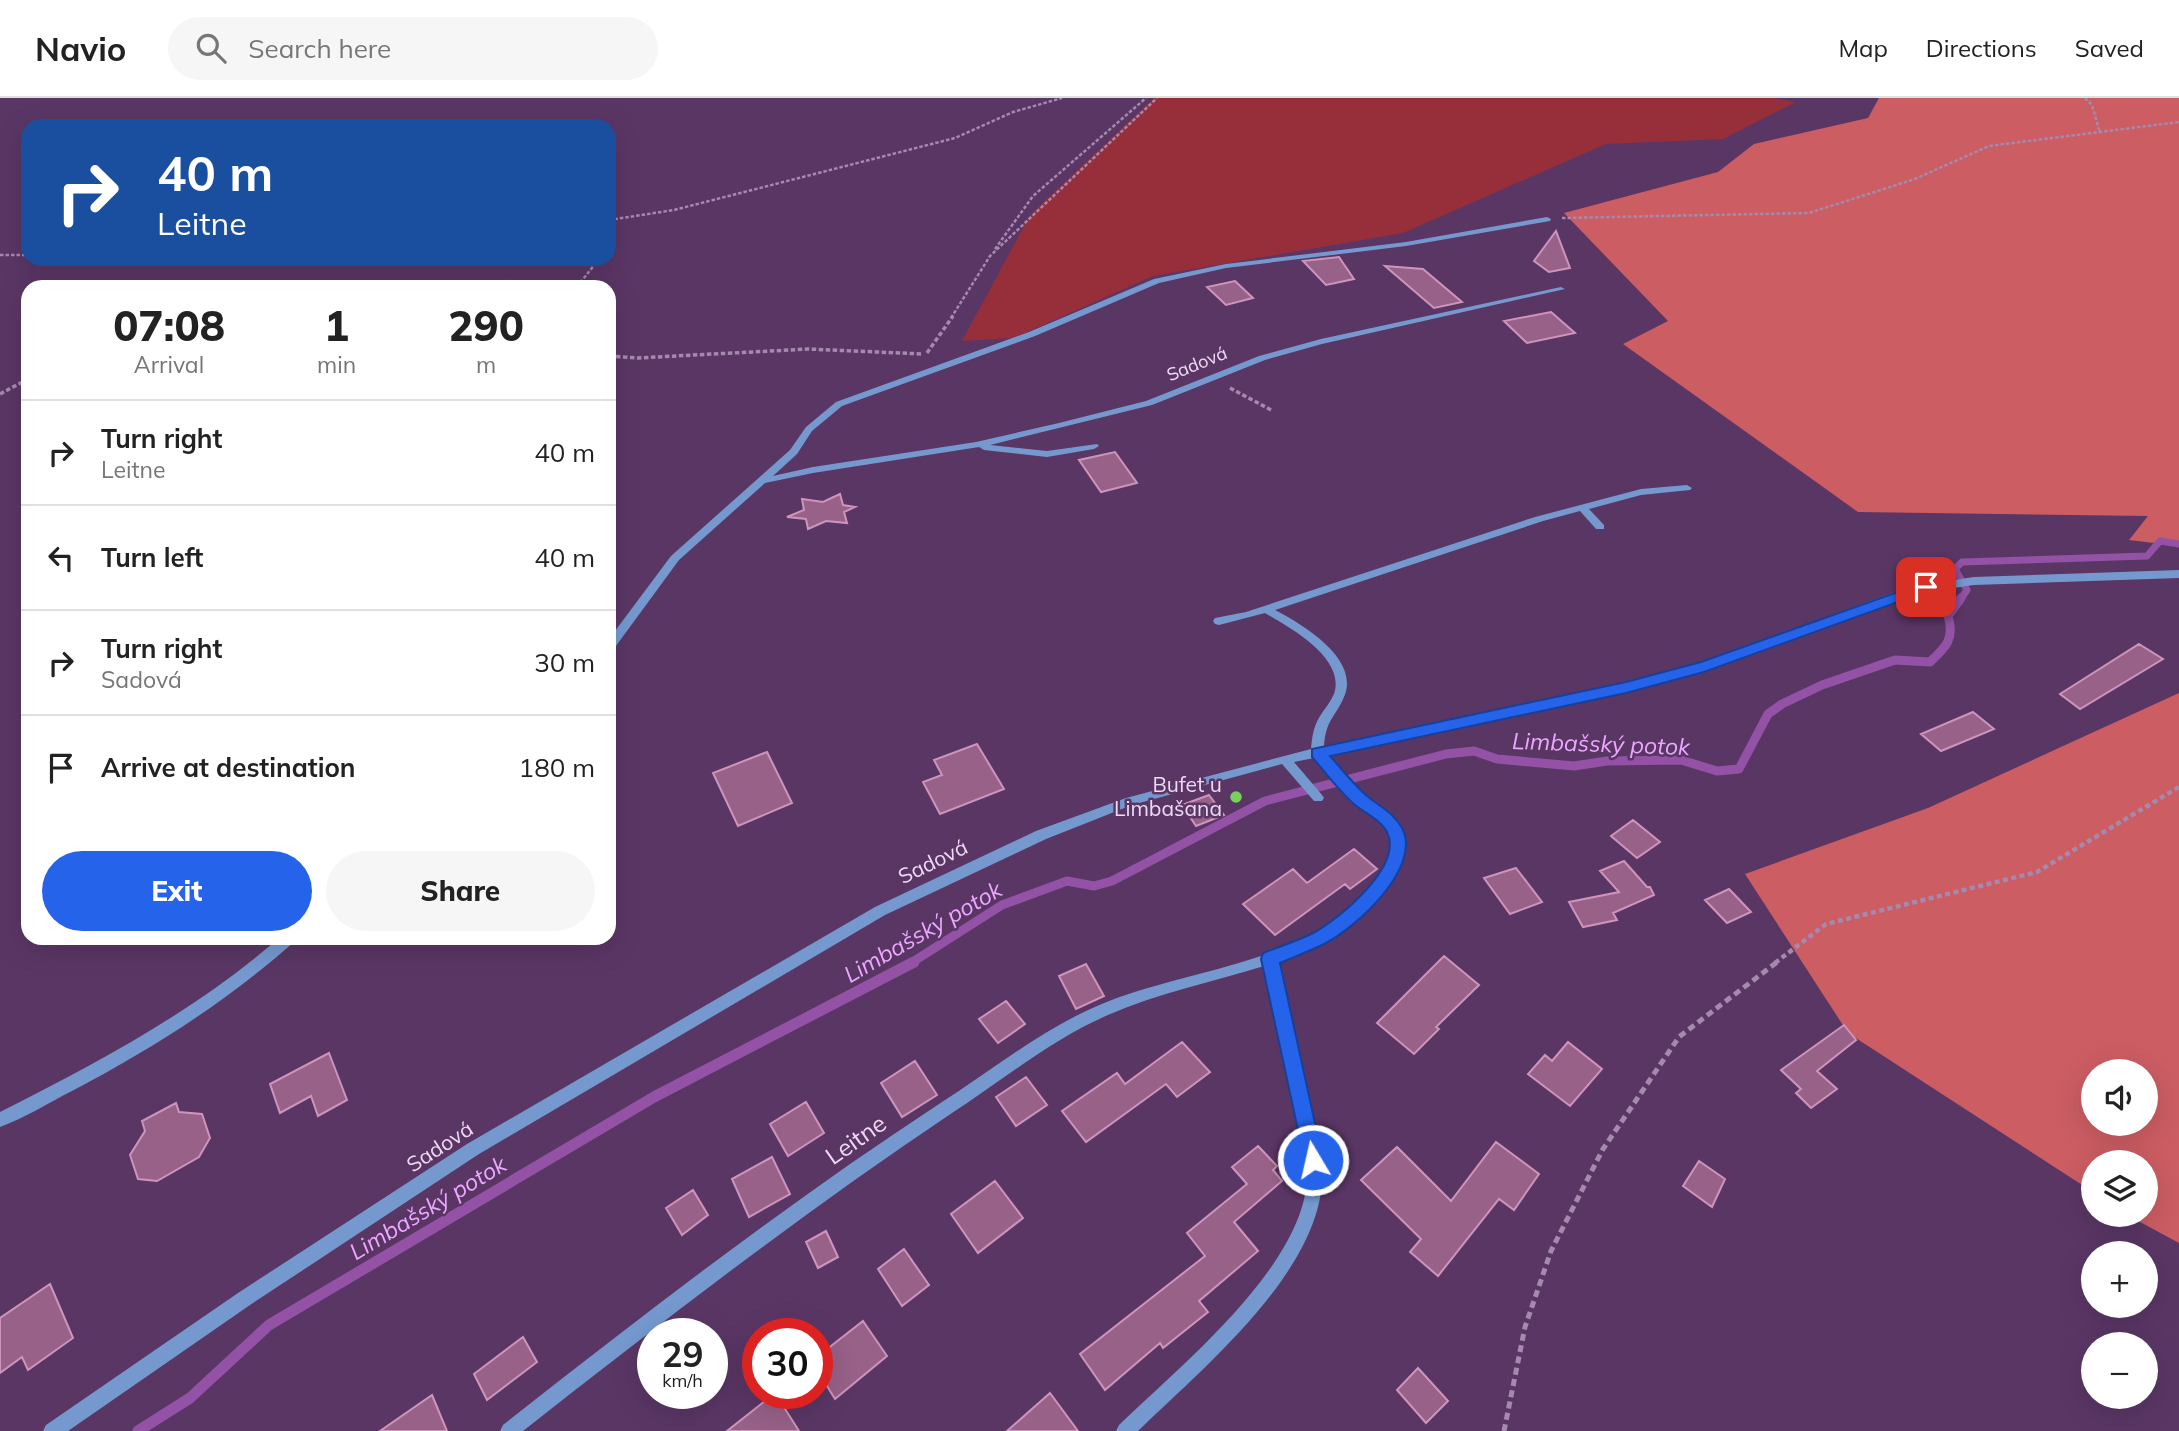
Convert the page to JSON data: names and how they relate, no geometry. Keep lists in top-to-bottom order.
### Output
{
  "streets": {
    "street": ["Sadová", "Leitne"]
  },
  "crossings": [
    ["Sadová", "Leitne"]
  ],
  "water": ["Limbašský potok"],
  "places": ["Bufet u Limbašana"],
  "page": {
    "header": "Navio",
    "search": "Search here",
    "nav": ["Map", "Directions", "Saved"],
    "turn": ["40 m", "Leitne"],
    "eta": [
      "07:08",
      "Arrival",
      "1",
      "min",
      "290",
      "m"
    ],
    "list": [
      {
        "name": "Turn right",
        "note": "Leitne",
        "value": "40 m"
      },
      {
        "name": "Turn left",
        "value": "40 m"
      },
      {
        "name": "Turn right",
        "note": "Sadová",
        "value": "30 m"
      },
      {
        "name": "Arrive at destination",
        "value": "180 m"
      }
    ],
    "buttons": ["Exit", "Share"],
    "map_buttons": ["+", "−"],
    "speed": "29 km/h",
    "limit": "30"
  }
}
